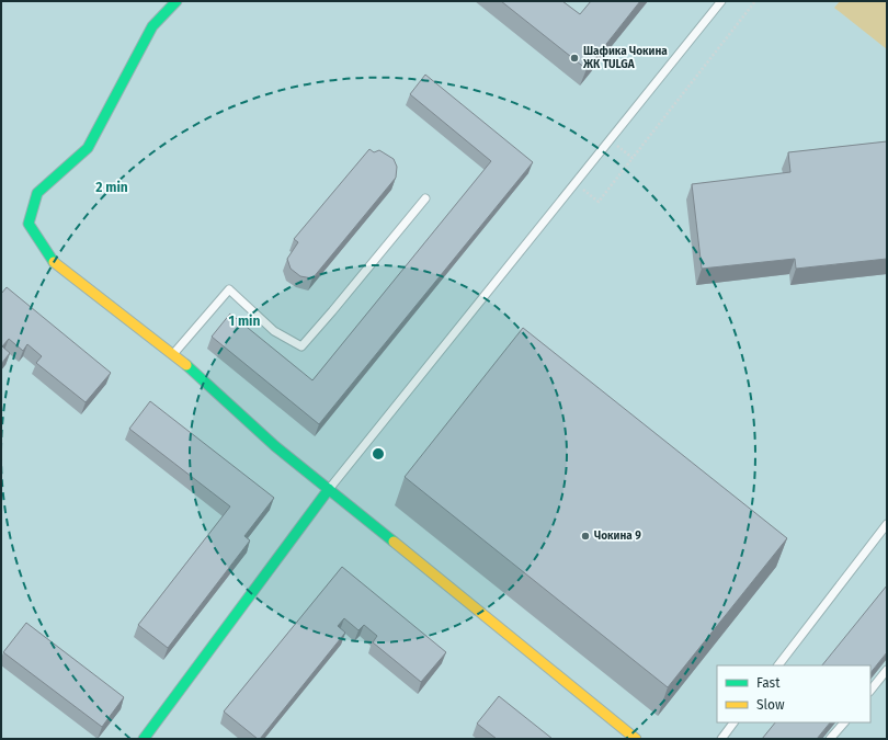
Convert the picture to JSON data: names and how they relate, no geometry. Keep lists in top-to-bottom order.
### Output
{
  "places": ["Шафика Чокина ЖК TULGA", "Чокина 9"],
  "legend": ["Fast", "Slow"],
  "rings": ["2 min", "1 min"]
}
